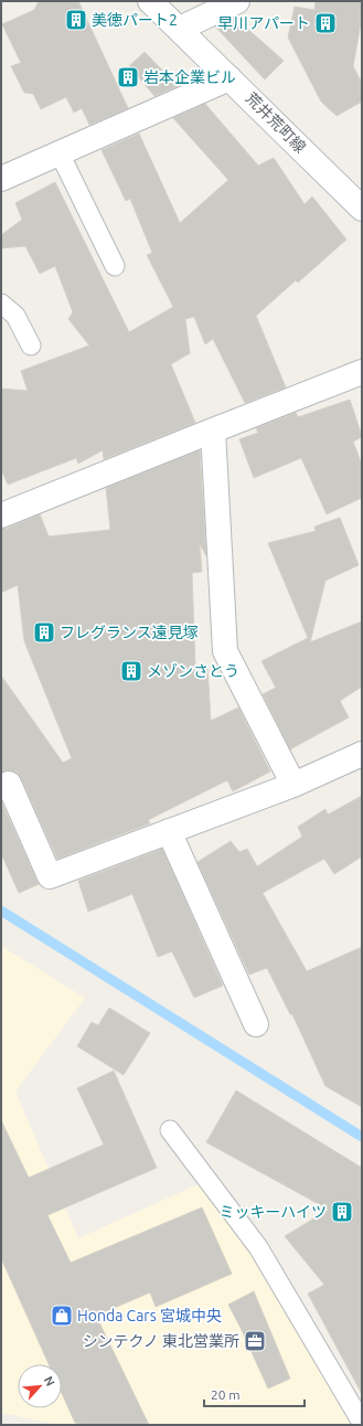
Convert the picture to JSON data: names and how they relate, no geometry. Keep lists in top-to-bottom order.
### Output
{
  "streets": {
    "street": ["荒井荒町線"]
  },
  "places": {
    "building": [
      "美徳パート2",
      "早川アパート",
      "岩本企業ビル",
      "フレグランス遠見塚",
      "メゾンさとう",
      "ミッキーハイツ"
    ],
    "shop": ["Honda Cars 宮城中央"],
    "office": ["シンテクノ 東北営業所"]
  },
  "scale_bar": "20 m",
  "north": "top right"
}
